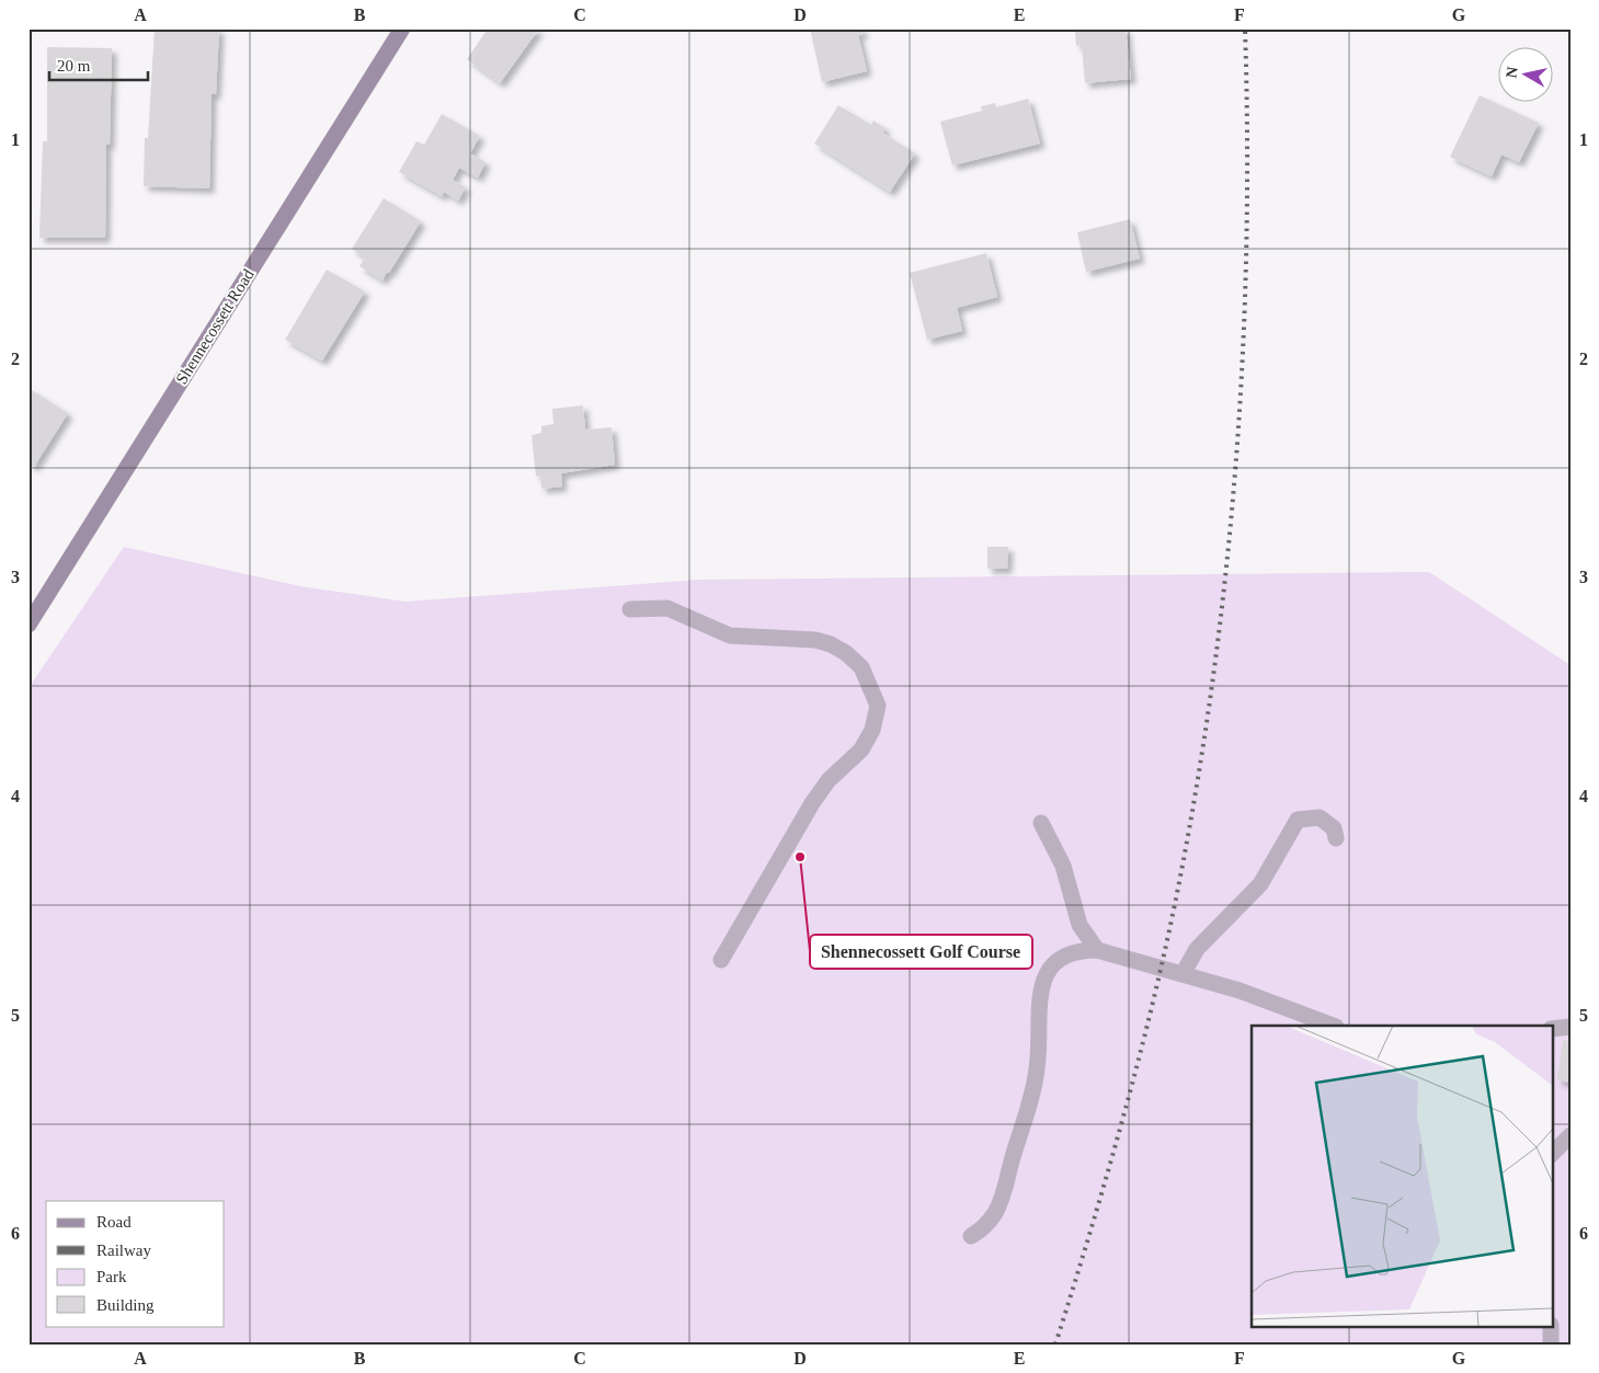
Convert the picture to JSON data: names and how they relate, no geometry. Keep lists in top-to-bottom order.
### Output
{
  "streets": {
    "street": ["Shennecossett Road"]
  },
  "places": ["Shennecossett Golf Course"],
  "legend": [
    "Road",
    "Railway",
    "Park",
    "Building"
  ],
  "scale_bar": "20 m",
  "north": "left",
  "grid": {
    "columns": [
      "A",
      "B",
      "C",
      "D",
      "E",
      "F",
      "G"
    ],
    "rows": [
      "1",
      "2",
      "3",
      "4",
      "5",
      "6"
    ]
  }
}
